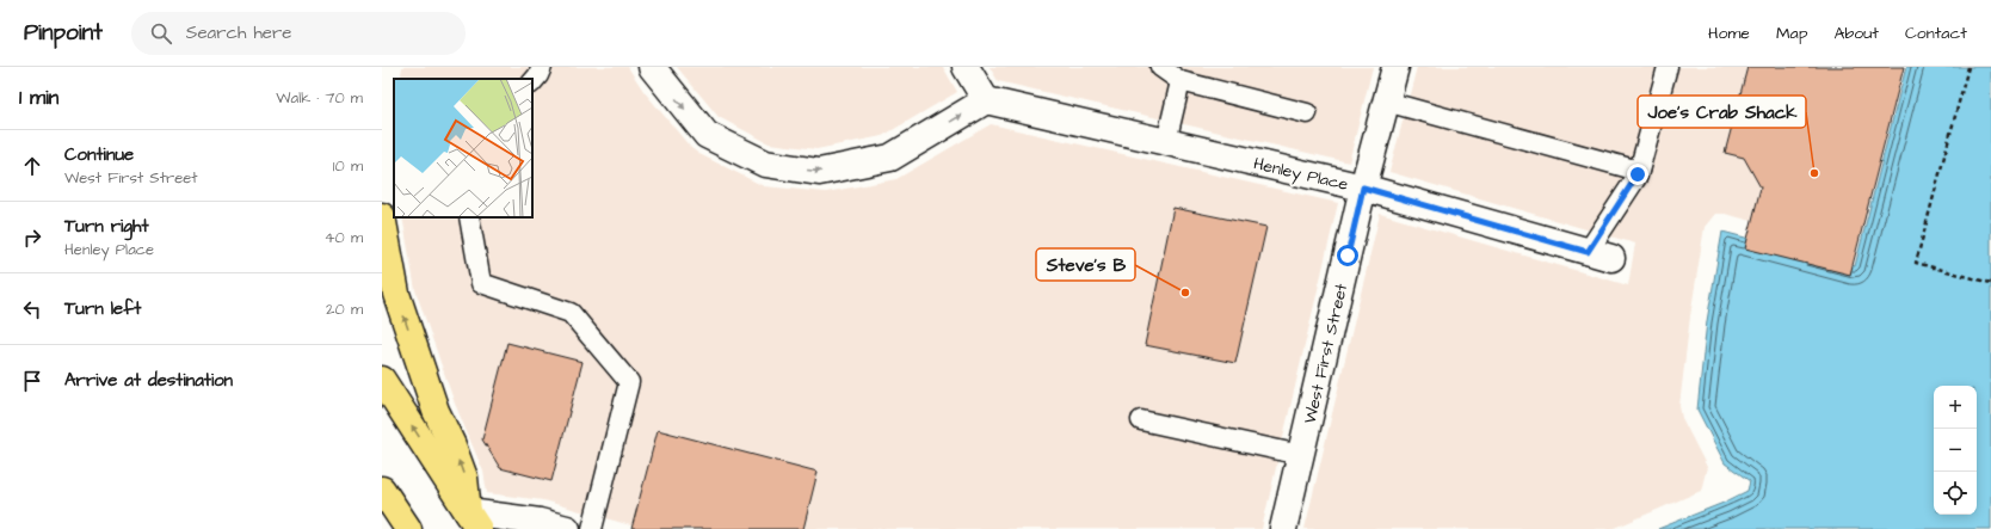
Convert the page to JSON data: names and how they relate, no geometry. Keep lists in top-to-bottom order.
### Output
{
  "streets": {
    "street": ["Henley Place", "West First Street"]
  },
  "crossings": [
    ["Henley Place", "West First Street"]
  ],
  "places": ["Joe's Crab Shack", "Steve's B"],
  "page": {
    "header": "Pinpoint",
    "search": "Search here",
    "nav": [
      "Home",
      "Map",
      "About",
      "Contact"
    ],
    "heading": ["1 min", "Walk · 70 m"],
    "list": [
      ["Continue", "West First Street", "10 m"],
      ["Turn right", "Henley Place", "40 m"],
      ["Turn left", "20 m"],
      "Arrive at destination"
    ],
    "map_buttons": ["+", "−"]
  }
}
